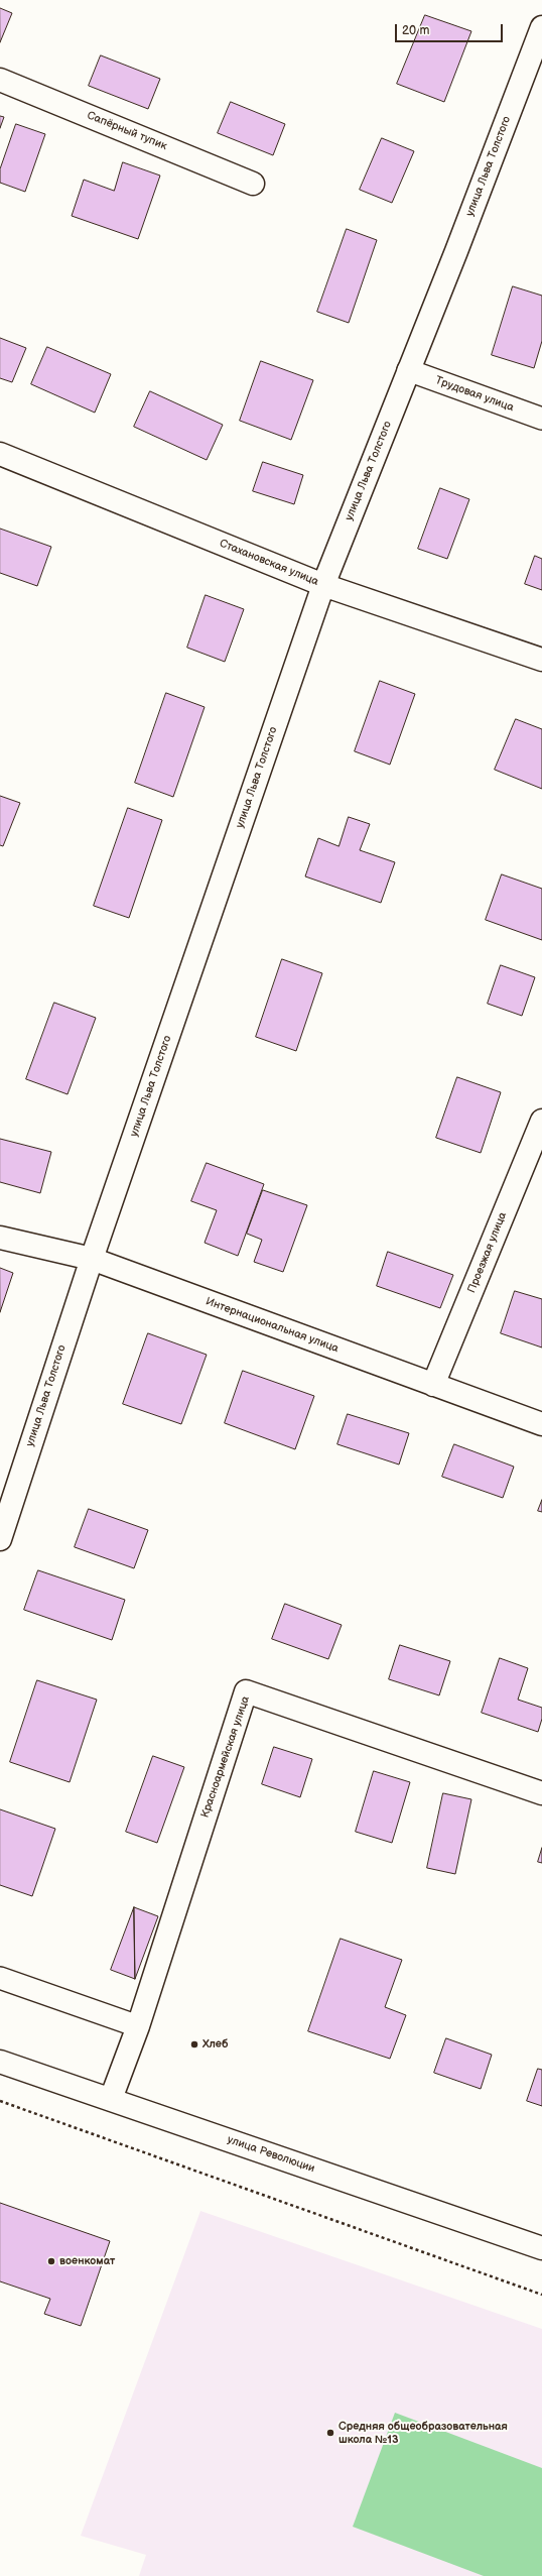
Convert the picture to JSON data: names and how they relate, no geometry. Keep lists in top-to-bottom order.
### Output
{
  "streets": {
    "street": [
      "Сапёрный тупик",
      "улица Льва Толстого",
      "Стахановская улица",
      "Проезжая улица",
      "Интернациональная улица",
      "Красноармейская улица",
      "улица Революции"
    ],
    "lane": ["Трудовая улица"]
  },
  "crossings": [
    ["улица Льва Толстого", "Трудовая улица"],
    ["улица Льва Толстого", "Стахановская улица"],
    ["улица Льва Толстого", "Интернациональная улица"],
    ["Проезжая улица", "Интернациональная улица"]
  ],
  "places": ["Хлеб", "военкомат", "Средняя общеобразовательная школа №13"],
  "scale_bar": "20 m"
}
